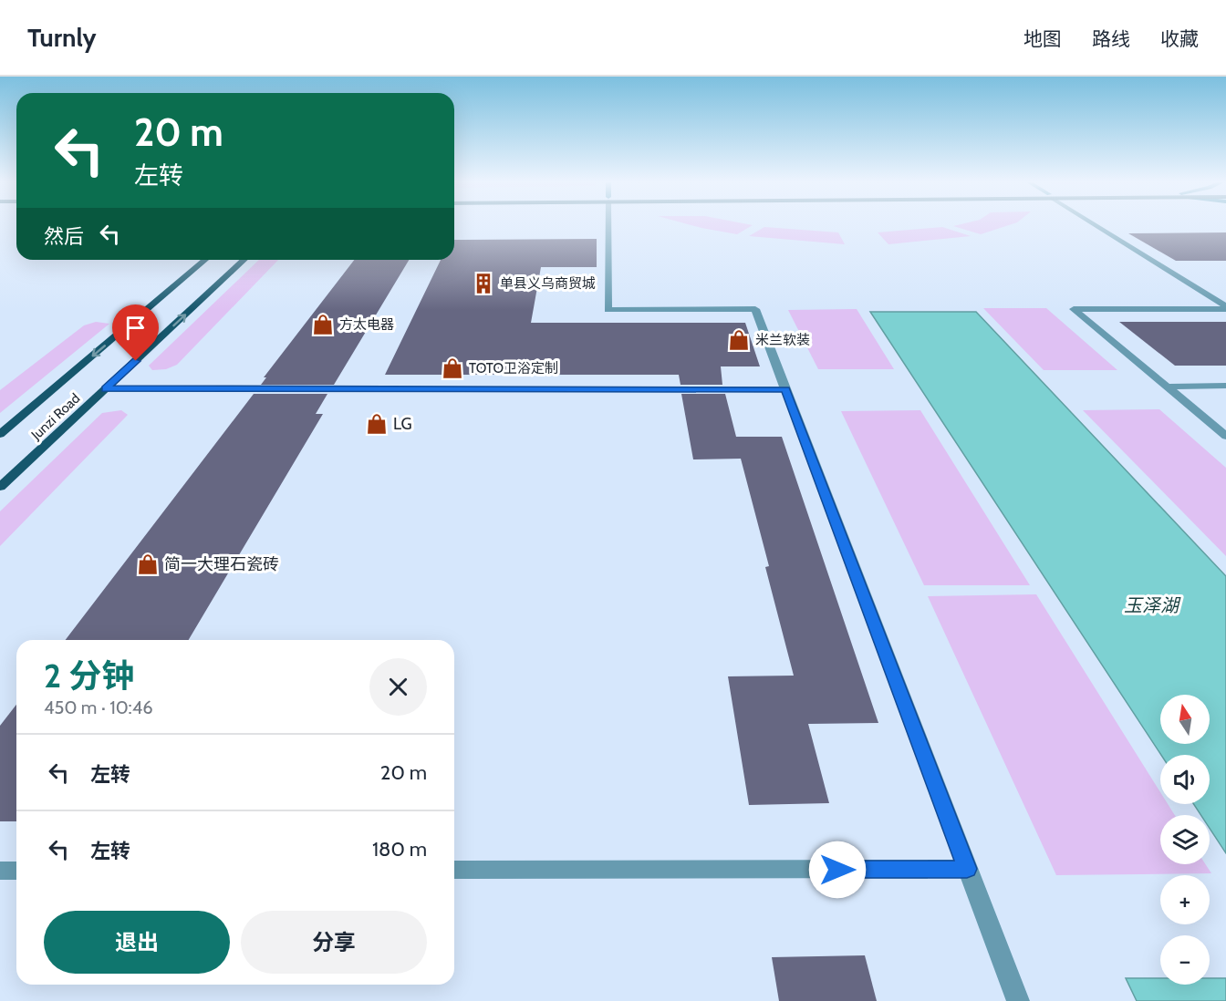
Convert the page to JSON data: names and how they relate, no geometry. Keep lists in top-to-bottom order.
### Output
{
  "streets": {
    "main road": ["Junzi Road"]
  },
  "water": ["玉泽湖"],
  "places": {
    "building": ["单县义乌商贸城"],
    "shop": [
      "方太电器",
      "米兰软装",
      "TOTO卫浴定制",
      "LG",
      "简一大理石瓷砖"
    ]
  },
  "north": "top",
  "page": {
    "header": "Turnly",
    "nav": ["地图", "路线", "收藏"],
    "turn": ["20 m", "左转"],
    "then": "然后",
    "heading": ["2 分钟", "450 m · 10:46"],
    "map_buttons": ["+", "−"],
    "list": [
      {
        "name": "左转",
        "value": "20 m"
      },
      {
        "name": "左转",
        "value": "180 m"
      }
    ],
    "buttons": ["退出", "分享"]
  }
}
